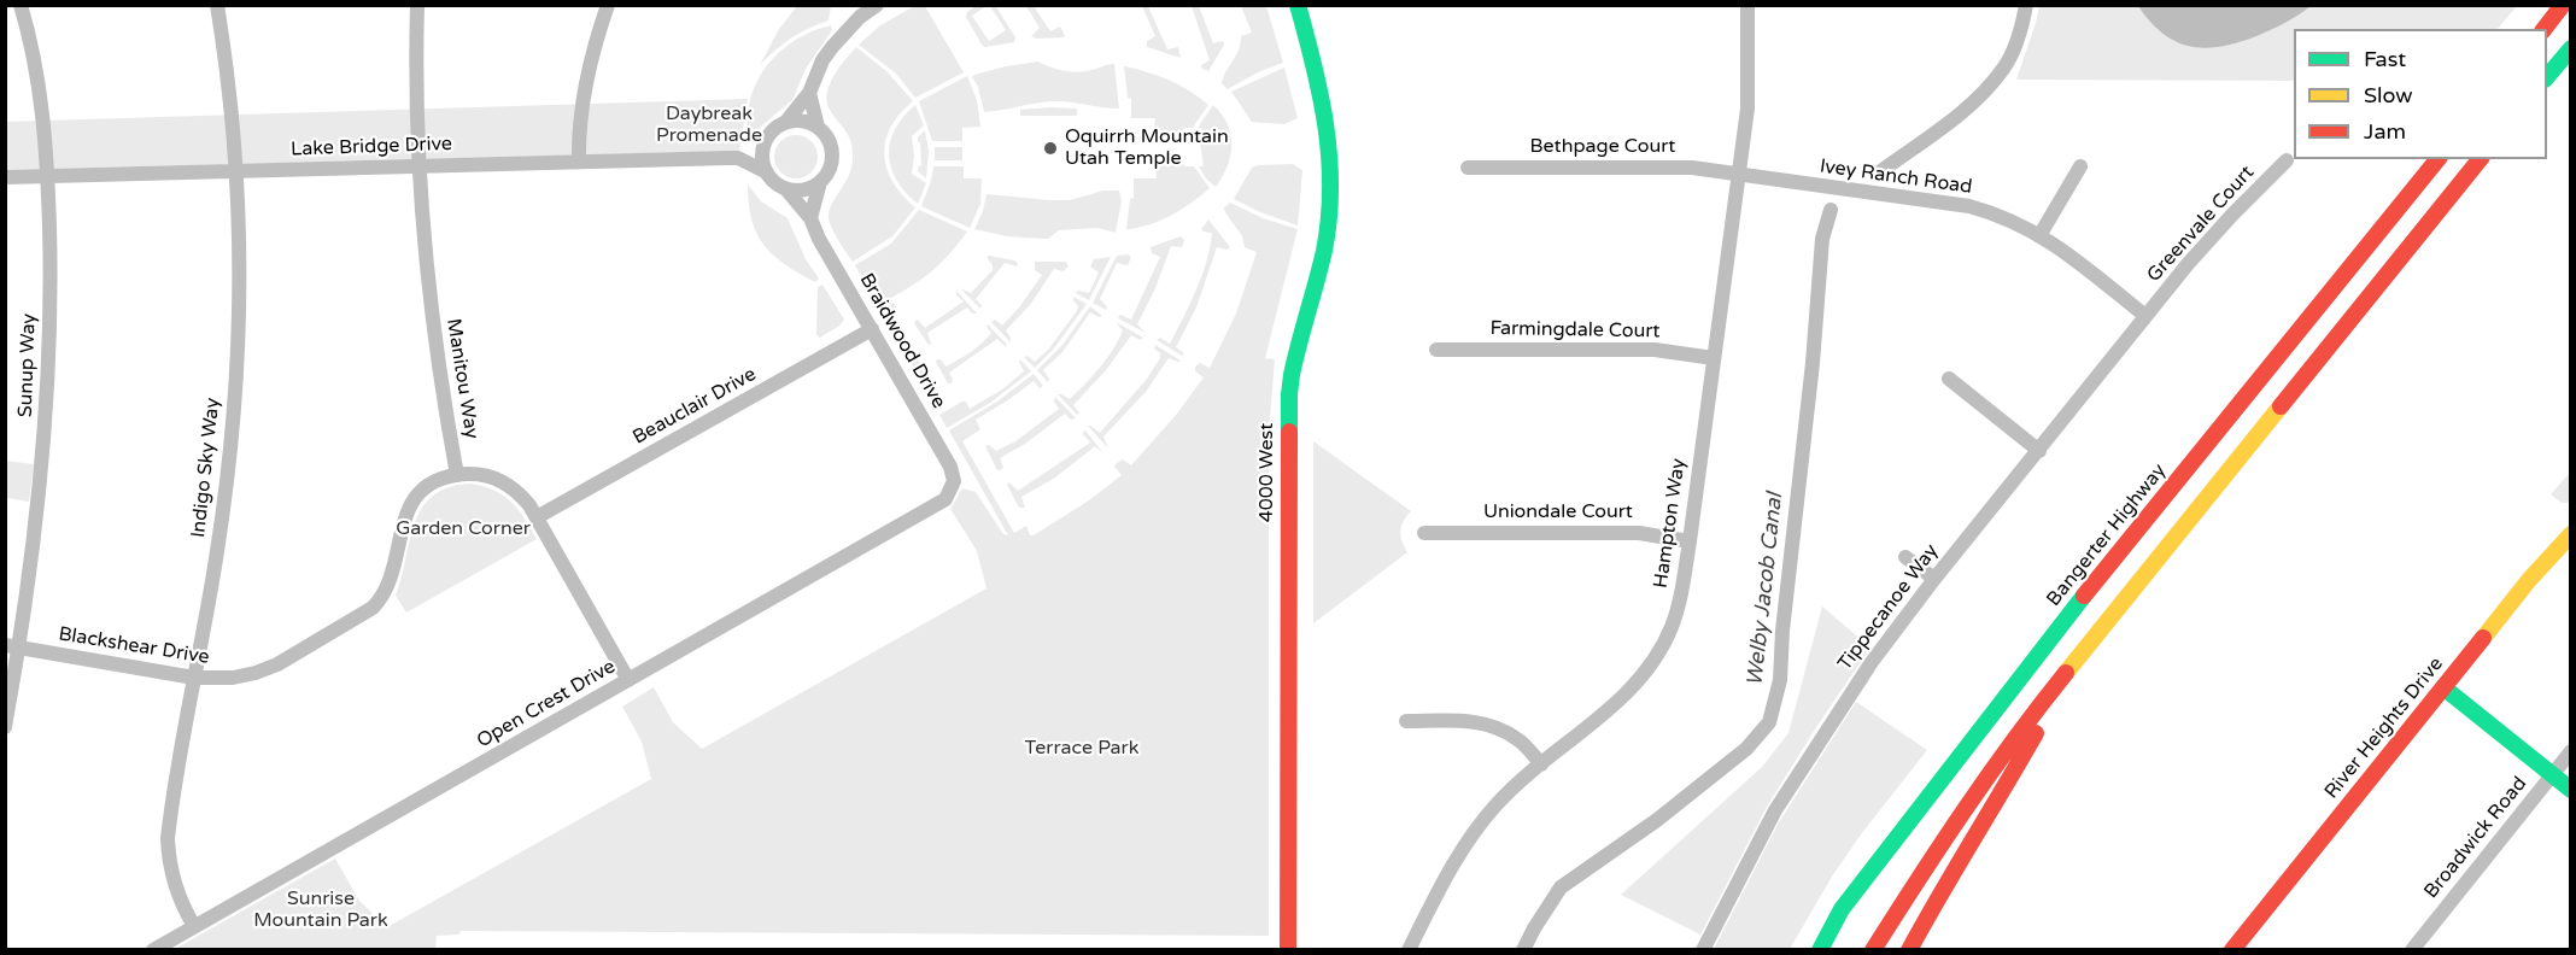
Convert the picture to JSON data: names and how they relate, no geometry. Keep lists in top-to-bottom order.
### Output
{
  "streets": {
    "main road": ["4000 West", "Bangerter Highway", "River Heights Drive"],
    "street": [
      "Lake Bridge Drive",
      "Bethpage Court",
      "Ivey Ranch Road",
      "Greenvale Court",
      "Farmingdale Court",
      "Braidwood Drive",
      "Sunup Way",
      "Manitou Way",
      "Beauclair Drive",
      "Indigo Sky Way",
      "Uniondale Court",
      "Hampton Way",
      "Tippecanoe Way",
      "Blackshear Drive",
      "Open Crest Drive",
      "Broadwick Road"
    ]
  },
  "crossings": [
    ["Lake Bridge Drive", "Braidwood Drive"],
    ["Lake Bridge Drive", "Sunup Way"],
    ["Lake Bridge Drive", "Manitou Way"],
    ["Lake Bridge Drive", "Indigo Sky Way"],
    ["Bethpage Court", "Ivey Ranch Road"],
    ["Bethpage Court", "Hampton Way"],
    ["Ivey Ranch Road", "Greenvale Court"],
    ["Ivey Ranch Road", "Hampton Way"],
    ["Ivey Ranch Road", "Tippecanoe Way"],
    ["Greenvale Court", "Tippecanoe Way"],
    ["Farmingdale Court", "Hampton Way"],
    ["Braidwood Drive", "Beauclair Drive"],
    ["Braidwood Drive", "Open Crest Drive"],
    ["Sunup Way", "Blackshear Drive"],
    ["Manitou Way", "Blackshear Drive"],
    ["Indigo Sky Way", "Blackshear Drive"],
    ["Indigo Sky Way", "Open Crest Drive"],
    ["Uniondale Court", "Hampton Way"]
  ],
  "water": ["Welby Jacob Canal"],
  "parks": [
    "Daybreak Promenade",
    "Garden Corner",
    "Terrace Park",
    "Sunrise Mountain Park"
  ],
  "places": ["Oquirrh Mountain Utah Temple"],
  "legend": ["Fast", "Slow", "Jam"]
}
